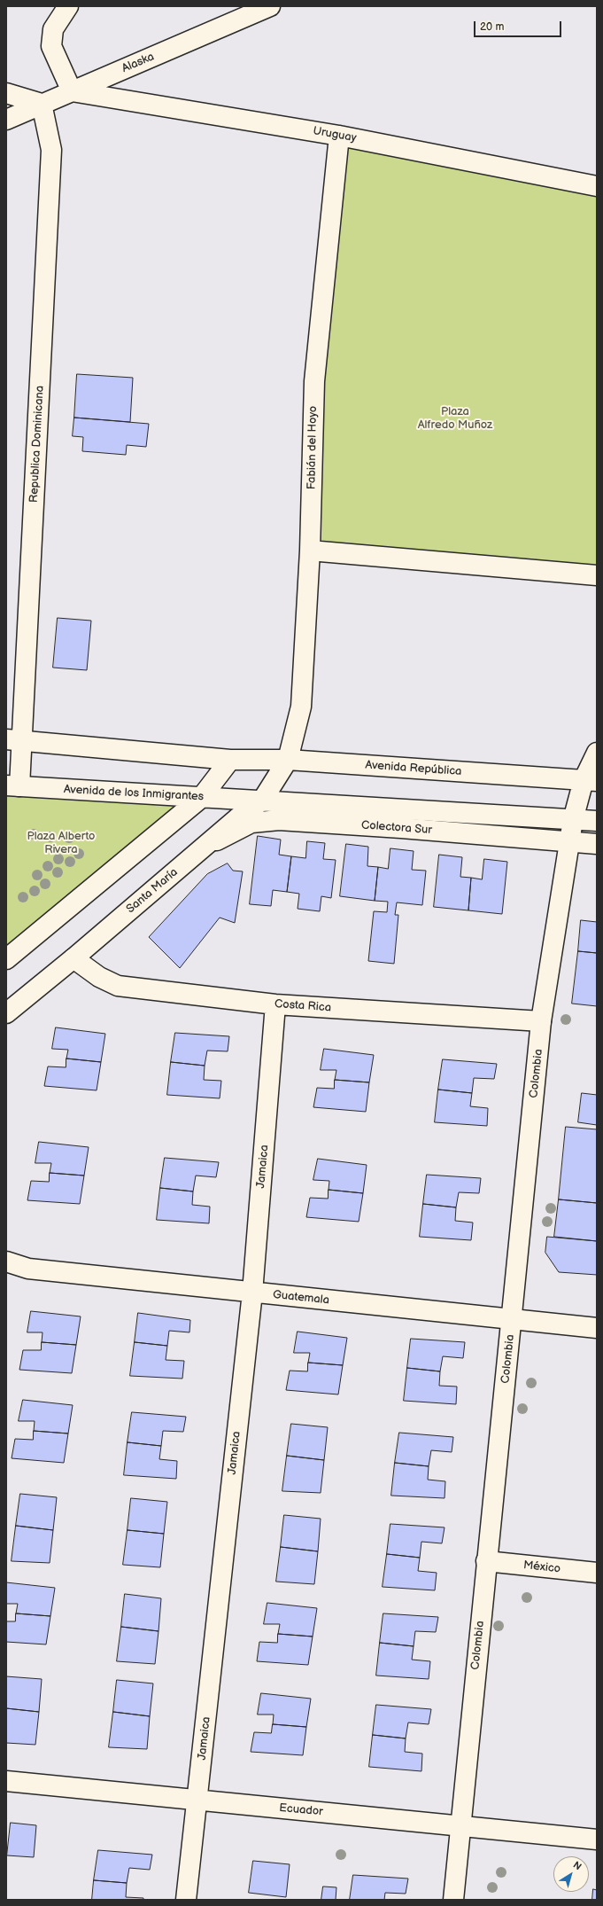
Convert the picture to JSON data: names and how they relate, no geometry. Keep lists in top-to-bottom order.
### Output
{
  "streets": {
    "street": [
      "Alaska",
      "Uruguay",
      "Republica Dominicana",
      "Fabián del Hoyo",
      "Avenida República",
      "Avenida de los Inmigrantes",
      "Colectora Sur",
      "Santa María",
      "Costa Rica",
      "Colombia",
      "Jamaica",
      "Guatemala",
      "México",
      "Ecuador"
    ]
  },
  "crossings": [
    ["Alaska", "Uruguay"],
    ["Alaska", "Republica Dominicana"],
    ["Uruguay", "Fabián del Hoyo"],
    ["Republica Dominicana", "Avenida de los Inmigrantes"],
    ["Fabián del Hoyo", "Avenida República"],
    ["Fabián del Hoyo", "Santa María"],
    ["Avenida República", "Santa María"],
    ["Avenida República", "Colombia"],
    ["Avenida de los Inmigrantes", "Santa María"],
    ["Colectora Sur", "Santa María"],
    ["Colectora Sur", "Colombia"],
    ["Santa María", "Costa Rica"],
    ["Costa Rica", "Colombia"],
    ["Costa Rica", "Jamaica"],
    ["Colombia", "Guatemala"],
    ["Colombia", "México"],
    ["Colombia", "Ecuador"],
    ["Jamaica", "Guatemala"],
    ["Jamaica", "Ecuador"]
  ],
  "parks": ["Plaza Alfredo Muñoz", "Plaza Alberto Rivera"],
  "scale_bar": "20 m",
  "north": "top right"
}
